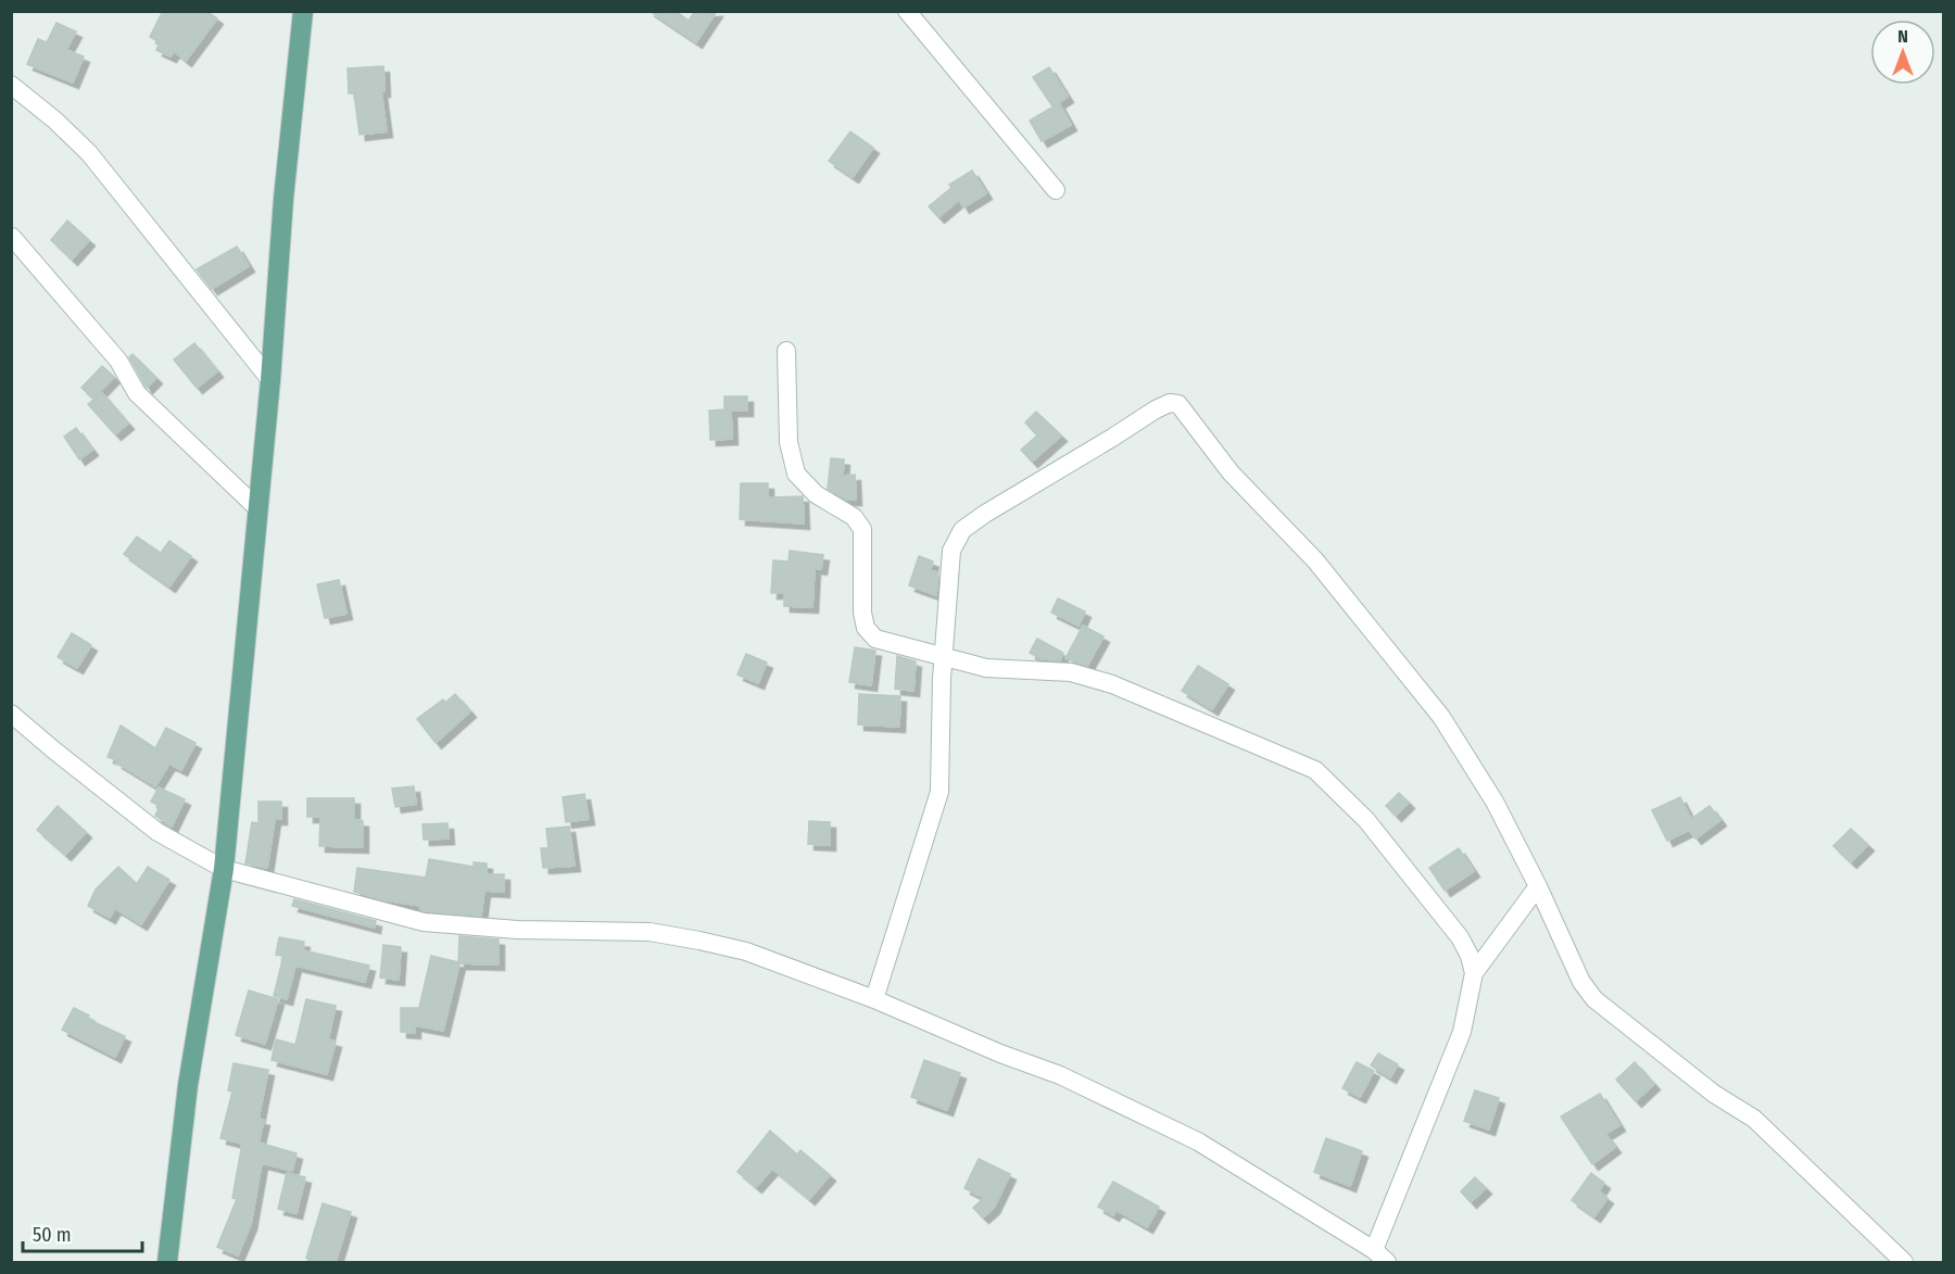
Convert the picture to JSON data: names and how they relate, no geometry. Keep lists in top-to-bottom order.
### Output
{
  "scale_bar": "50 m",
  "north": "top"
}
